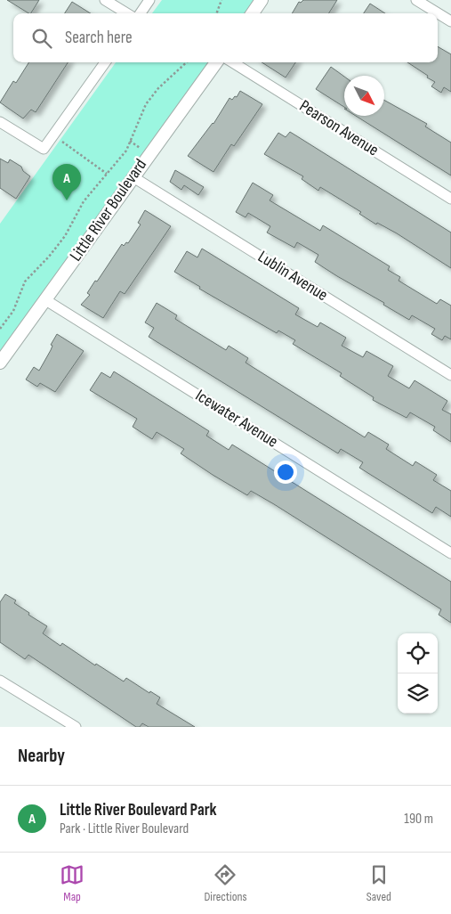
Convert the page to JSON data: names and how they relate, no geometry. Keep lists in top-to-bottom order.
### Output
{
  "streets": {
    "street": [
      "Pearson Avenue",
      "Little River Boulevard",
      "Lublin Avenue",
      "Icewater Avenue"
    ]
  },
  "crossings": [
    ["Little River Boulevard", "Lublin Avenue"],
    ["Little River Boulevard", "Icewater Avenue"]
  ],
  "north": "bottom right",
  "page": {
    "search": "Search here",
    "pins": "A",
    "heading": "Nearby",
    "list": [
      {
        "mark": "A",
        "name": "Little River Boulevard Park",
        "note": "Park · Little River Boulevard",
        "value": "190 m"
      }
    ],
    "nav": ["Map", "Directions", "Saved"]
  }
}
